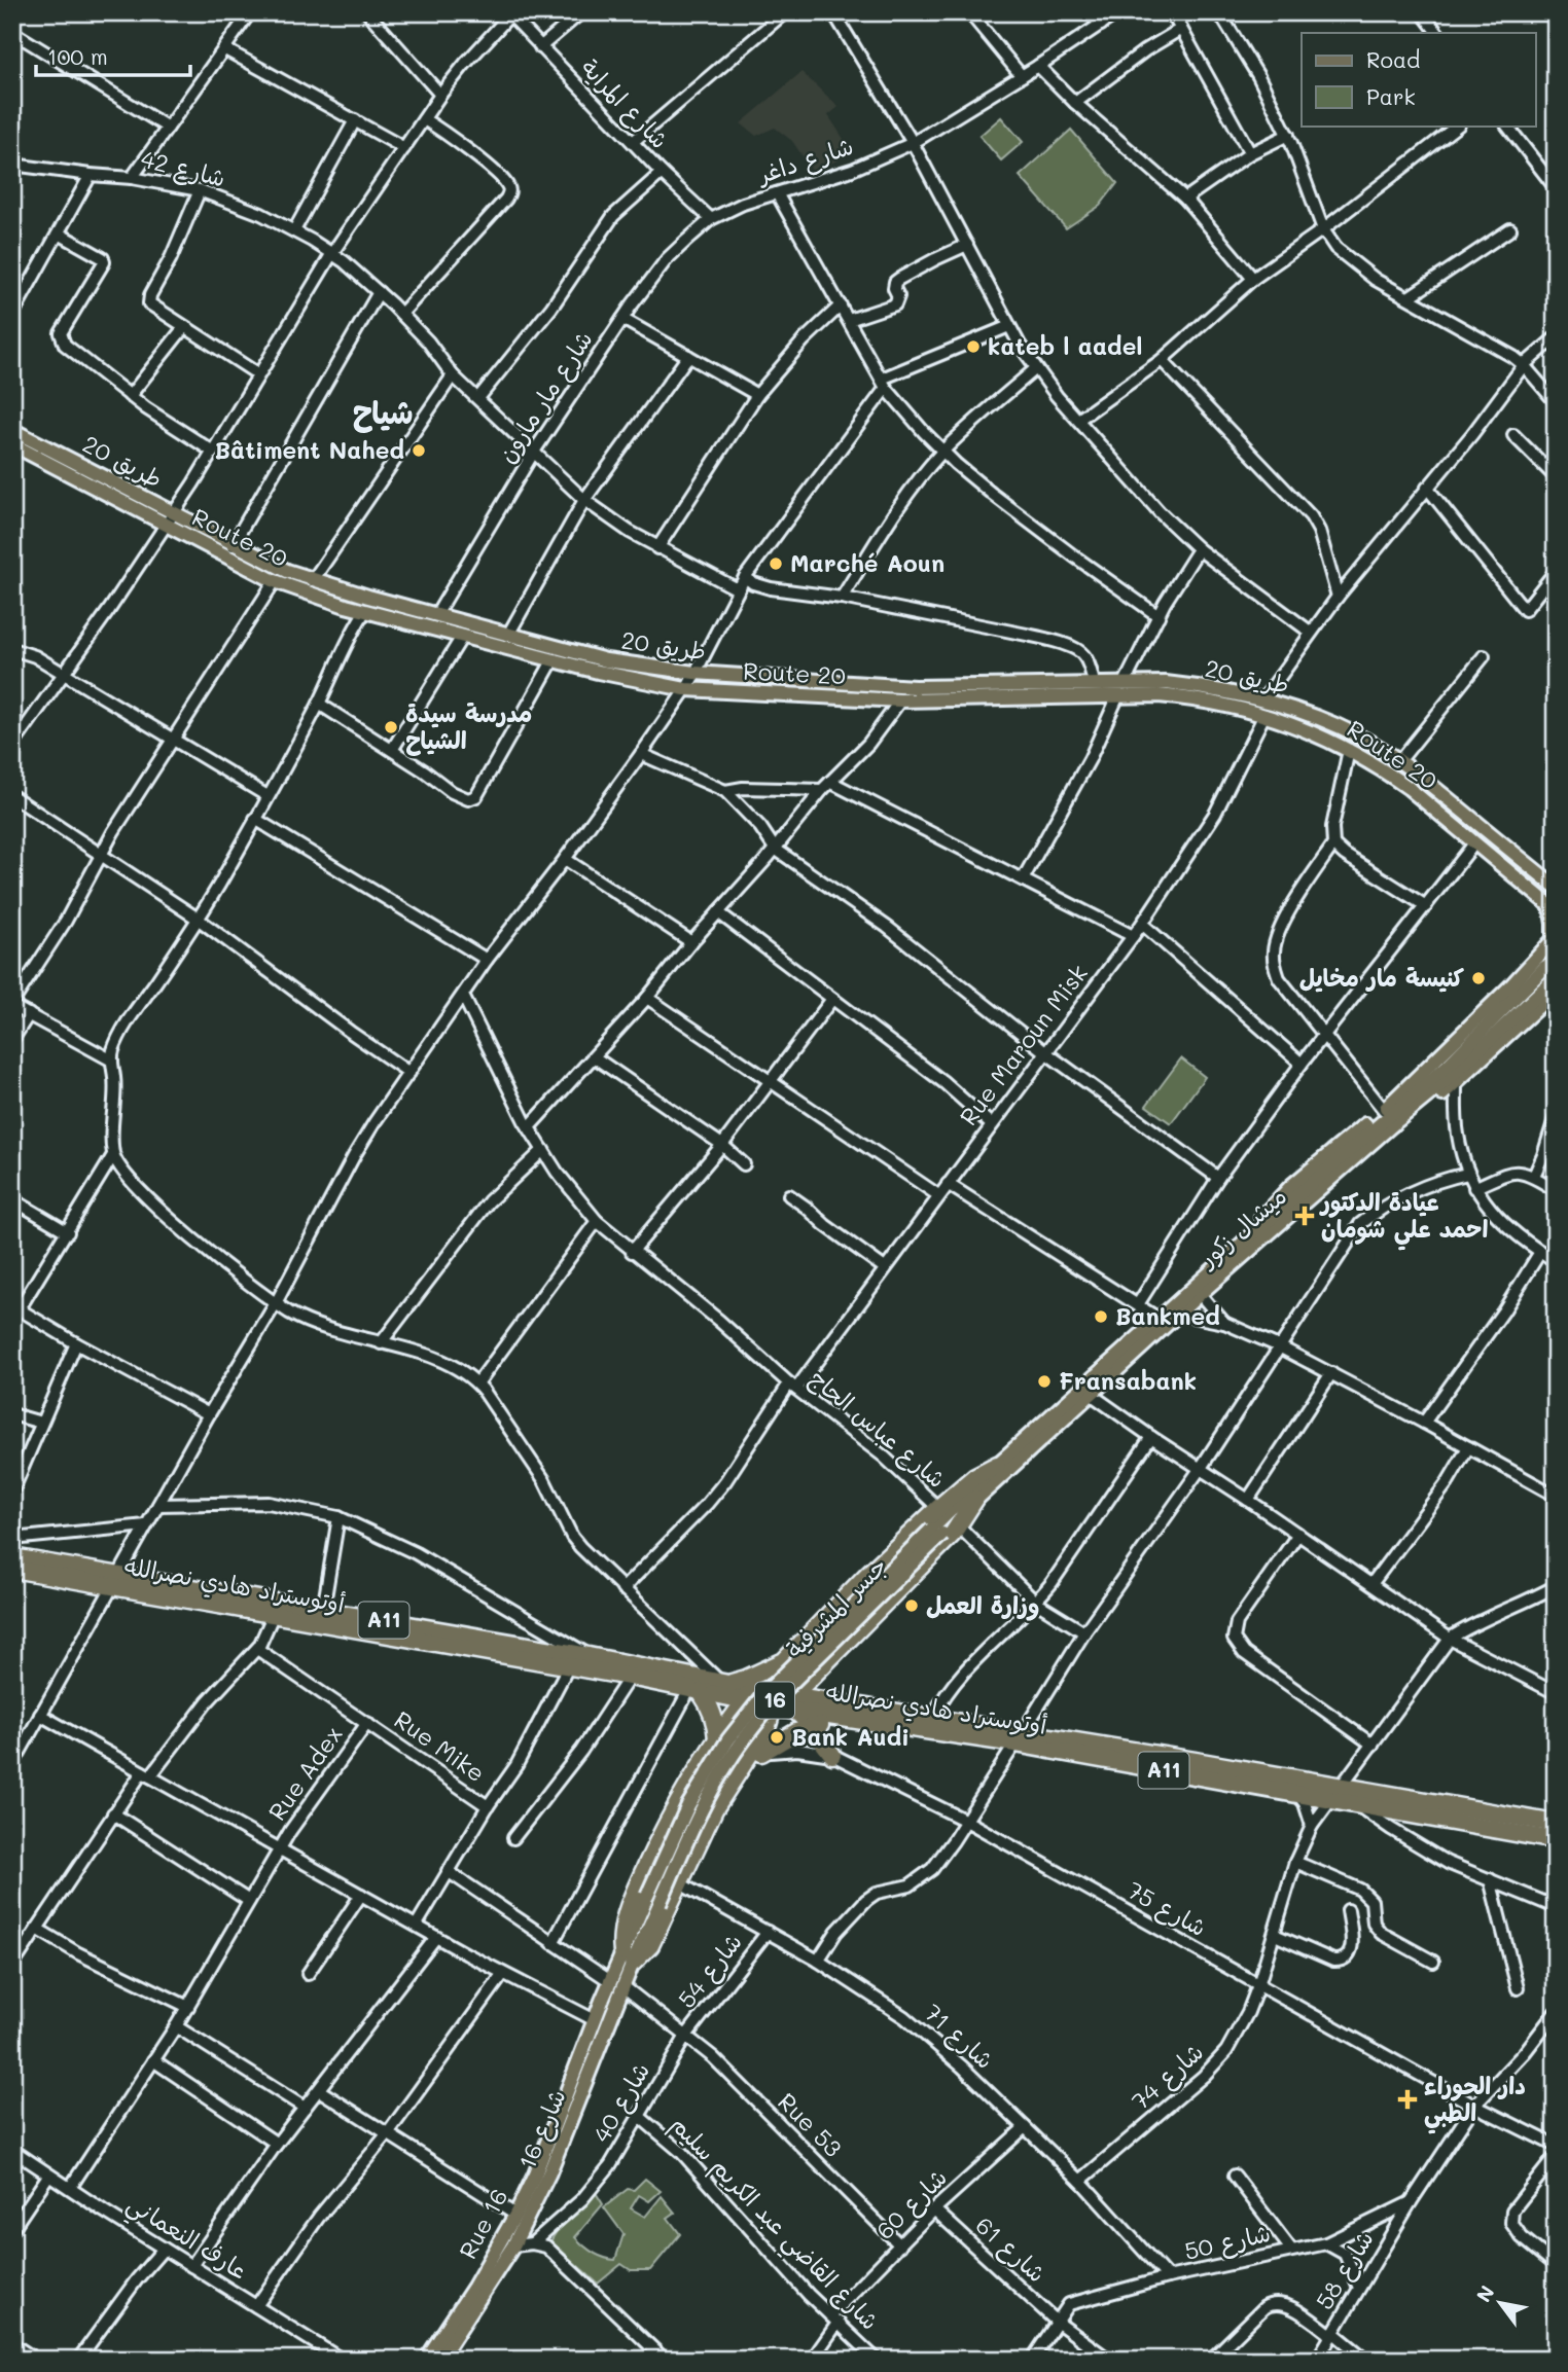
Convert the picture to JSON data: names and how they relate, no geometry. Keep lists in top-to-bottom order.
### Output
{
  "streets": {
    "highway": ["أوتوستراد هادي نصرالله", "A11"],
    "main road": [
      "طريق 20",
      "Route 20",
      "ميشال زكور",
      "جسر المشرفية",
      "16",
      "شارع 16",
      "Rue 16"
    ],
    "street": [
      "شارع المراية",
      "شارع داغر",
      "شارع 42",
      "شارع مار مارون",
      "Rue Maroun Misk",
      "شارع عباس الحاج",
      "Rue Mike",
      "Rue Adex",
      "شارع 75",
      "شارع 54",
      "شارع 71",
      "شارع 74",
      "شارع 40",
      "Rue 53",
      "شارع 60",
      "شارع القاضي عبد الكريم سليم",
      "عارف النعماني",
      "شارع 50",
      "شارع 61",
      "شارع 58"
    ]
  },
  "crossings": [
    ["شارع المراية", "شارع داغر"],
    ["شارع المراية", "شارع مار مارون"],
    ["شارع داغر", "شارع مار مارون"],
    ["شارع 42", "شارع مار مارون"],
    ["شارع مار مارون", "طريق 20"],
    ["طريق 20", "Route 20"],
    ["Route 20", "Rue Maroun Misk"],
    ["Rue Maroun Misk", "شارع عباس الحاج"],
    ["ميشال زكور", "جسر المشرفية"],
    ["أوتوستراد هادي نصرالله", "شارع 74"],
    ["جسر المشرفية", "شارع 16"],
    ["جسر المشرفية", "Rue 16"],
    ["Rue Mike", "Rue Adex"],
    ["Rue Adex", "عارف النعماني"],
    ["شارع 75", "شارع 74"],
    ["شارع 75", "شارع 58"],
    ["شارع 54", "شارع 71"],
    ["شارع 54", "شارع 40"],
    ["شارع 54", "Rue 53"],
    ["شارع 71", "شارع 74"],
    ["شارع 71", "شارع 60"],
    ["شارع 71", "شارع 50"],
    ["شارع 40", "Rue 53"],
    ["شارع 40", "شارع القاضي عبد الكريم سليم"],
    ["Rue 53", "شارع 60"],
    ["شارع 16", "Rue 16"],
    ["شارع 60", "شارع القاضي عبد الكريم سليم"],
    ["شارع 60", "شارع 61"],
    ["شارع 50", "شارع 61"],
    ["شارع 50", "شارع 58"]
  ],
  "districts": ["شياح"],
  "places": {
    "other": [
      "kateb l aadel",
      "Bâtiment Nahed",
      "Marché Aoun",
      "مدرسة سيدة الشياح",
      "كنيسة مار مخايل",
      "Bankmed",
      "Fransabank",
      "وزارة العمل",
      "Bank Audi"
    ],
    "health": ["عيادة الدكتور احمد علي شومان", "دار الحوراء الطبي"]
  },
  "legend": ["Road", "Park"],
  "scale_bar": "100 m",
  "north": "top left"
}
